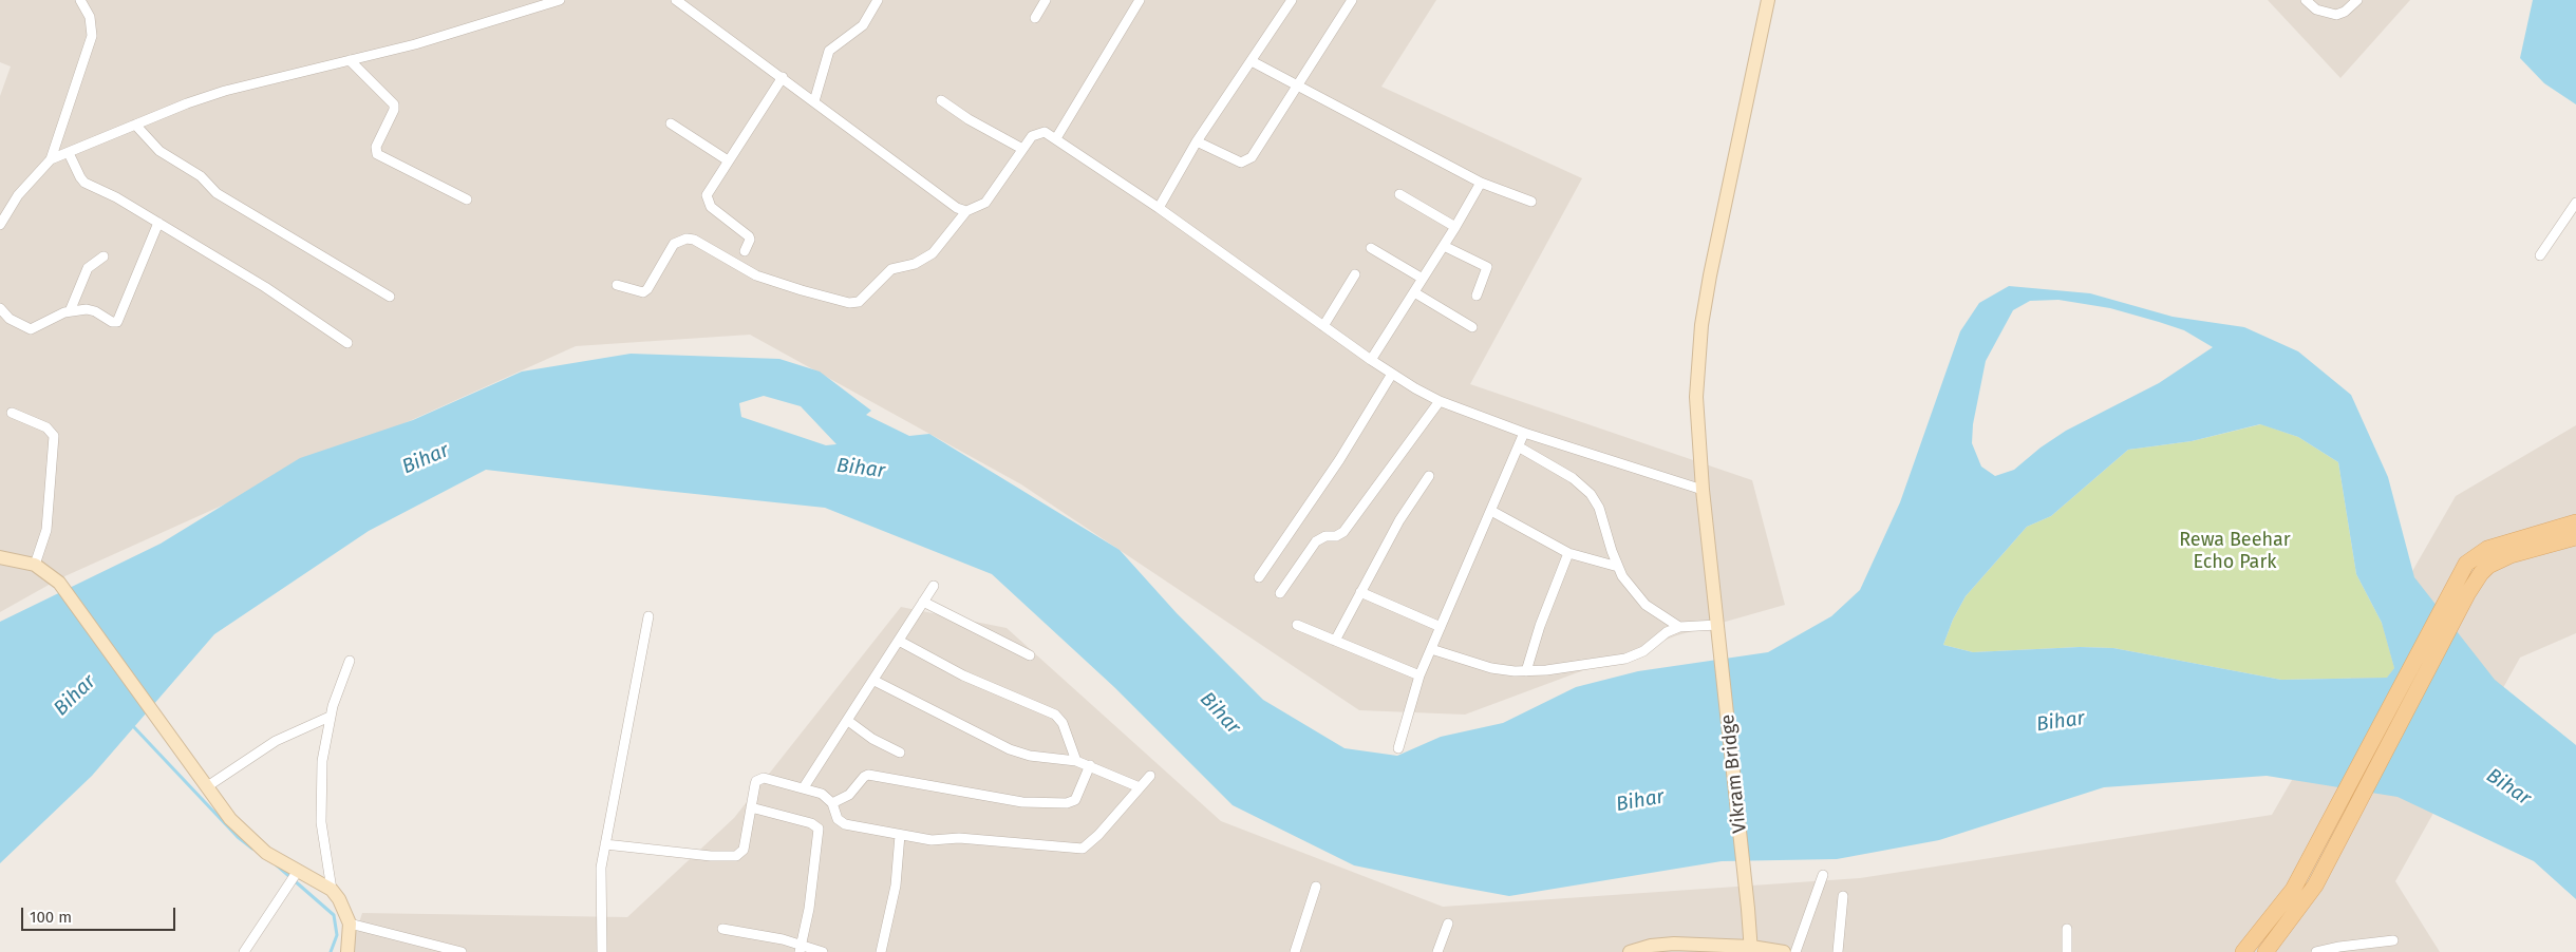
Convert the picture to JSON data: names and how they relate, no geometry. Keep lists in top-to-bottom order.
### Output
{
  "streets": {
    "street": ["Vikram Bridge"]
  },
  "water": ["Bihar"],
  "parks": ["Rewa Beehar Echo Park"],
  "scale_bar": "100 m"
}
